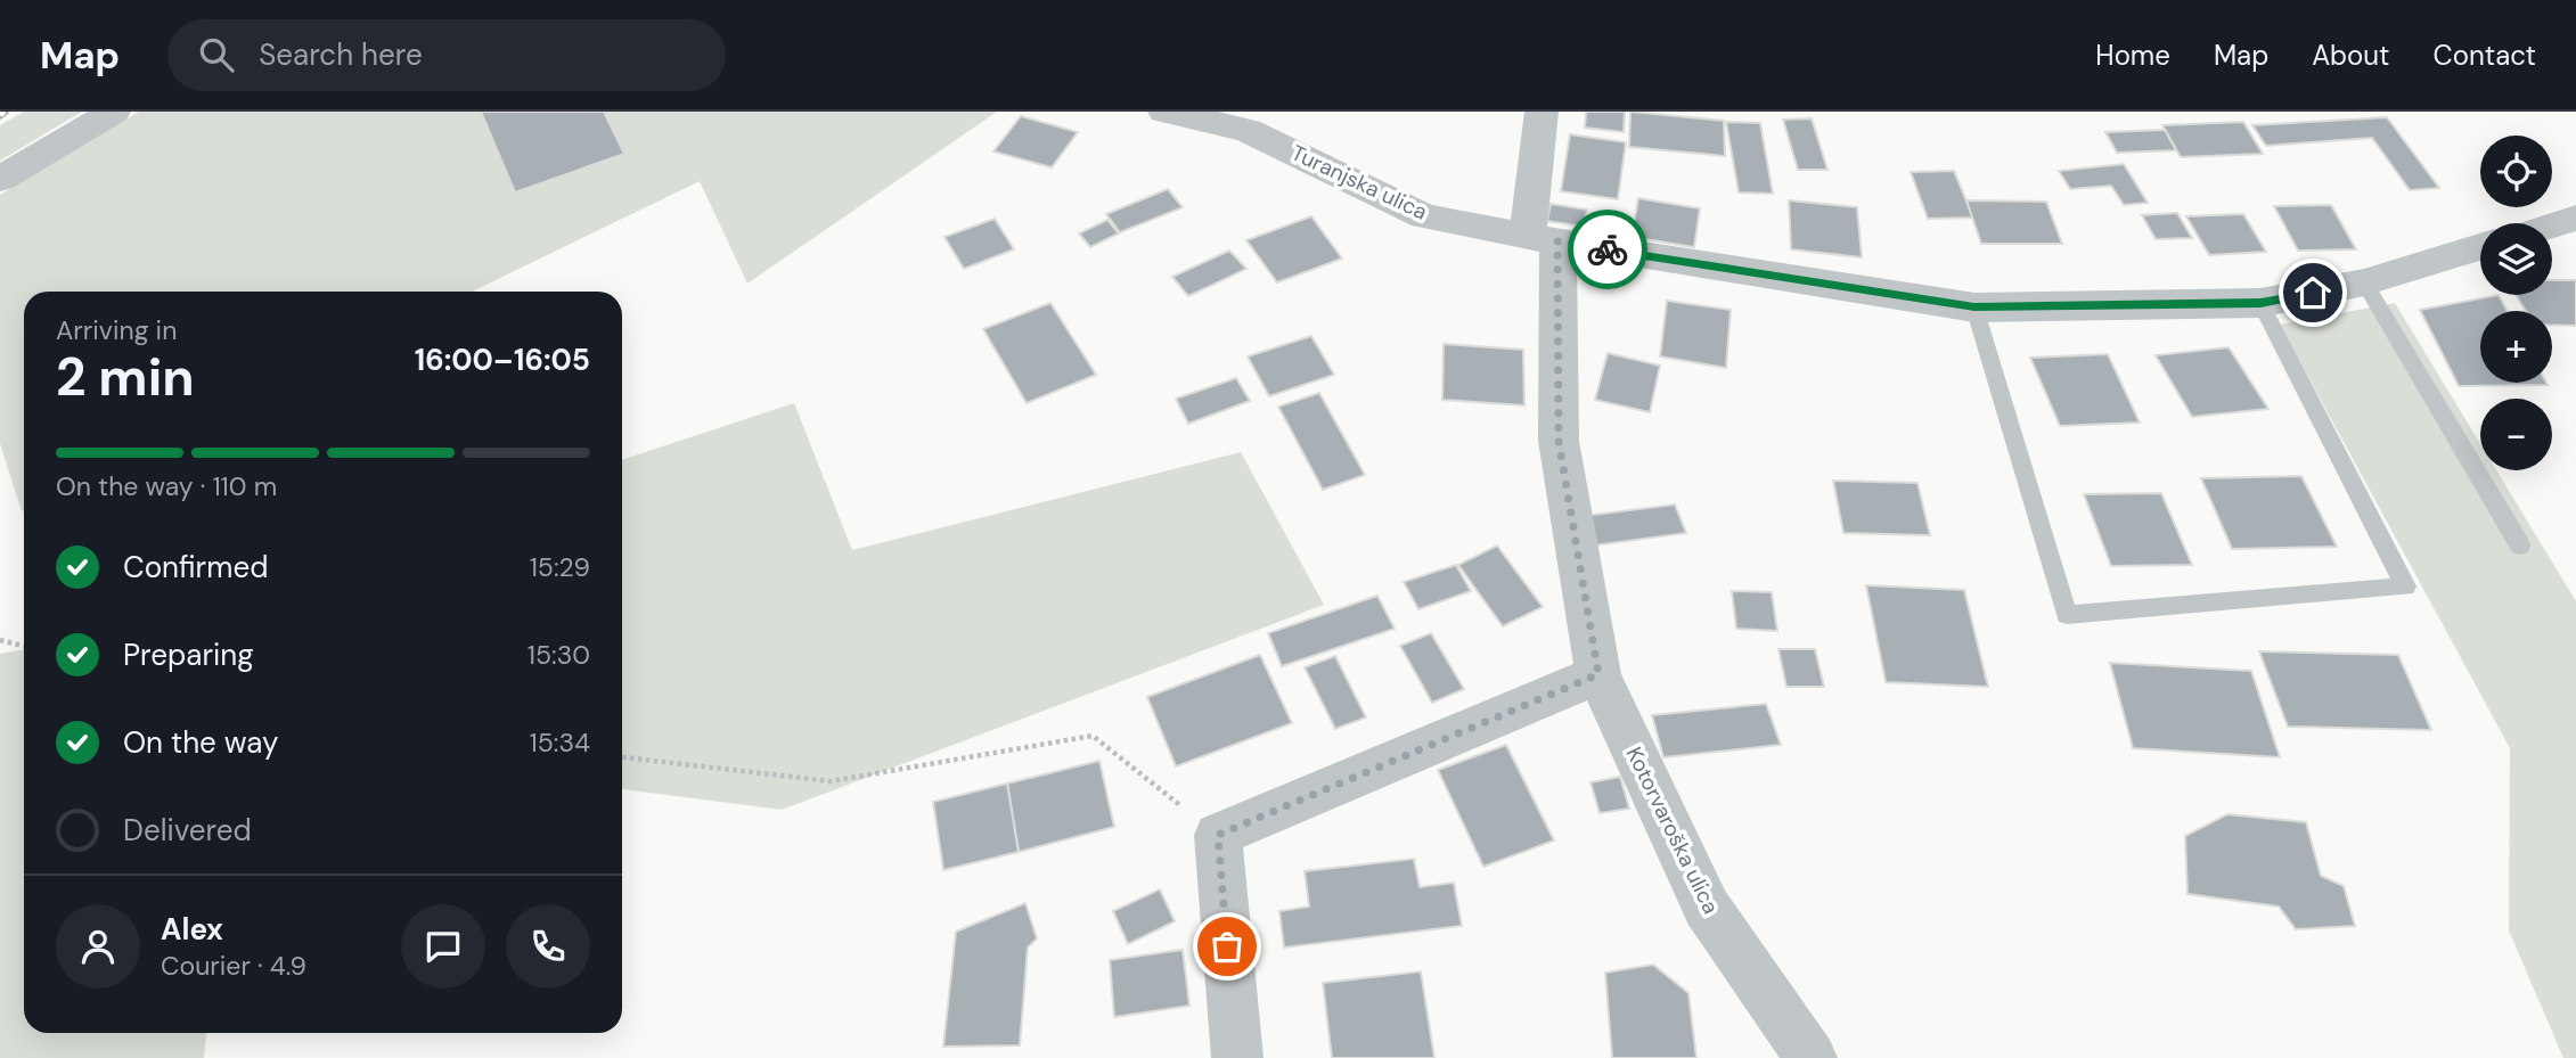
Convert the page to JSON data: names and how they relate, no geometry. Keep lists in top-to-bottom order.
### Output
{
  "streets": {
    "street": ["Turanjska ulica", "Kotorvaroška ulica"]
  },
  "page": {
    "header": "Map",
    "search": "Search here",
    "nav": [
      "Home",
      "Map",
      "About",
      "Contact"
    ],
    "map_buttons": ["+", "−"],
    "heading": ["2 min", "Arriving in", "16:00–16:05"],
    "panel": ["Alex", "Courier · 4.9"],
    "bar": "On the way · 110 m",
    "list": [
      ["Confirmed", "15:29"],
      ["Preparing", "15:30"],
      ["On the way", "15:34"],
      "Delivered"
    ]
  }
}
